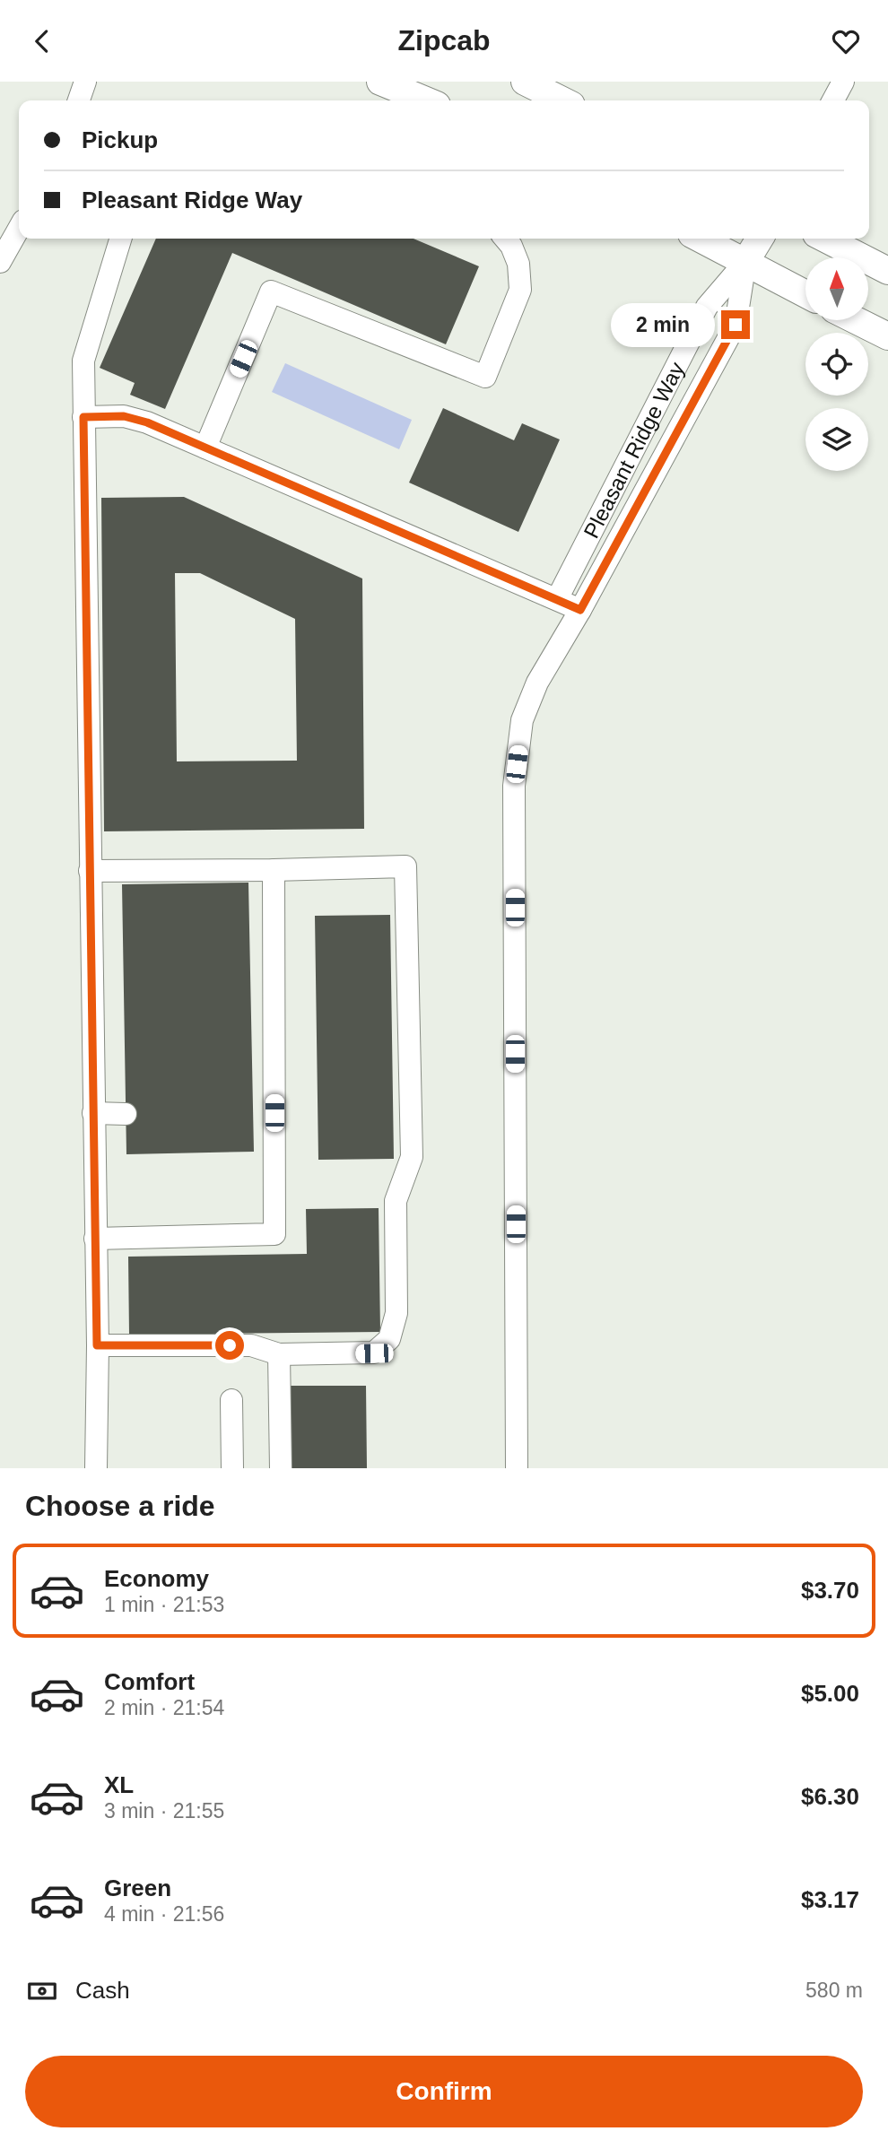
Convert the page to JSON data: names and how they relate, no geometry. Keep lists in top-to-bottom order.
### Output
{
  "streets": {
    "street": ["Pleasant Ridge Way"]
  },
  "north": "top",
  "page": {
    "header": "Zipcab",
    "banner": ["Pickup", "Pleasant Ridge Way"],
    "bubble": "2 min",
    "heading": "Choose a ride",
    "list": [
      {
        "name": "Economy",
        "note": "1 min · 21:53",
        "value": "$3.70"
      },
      {
        "name": "Comfort",
        "note": "2 min · 21:54",
        "value": "$5.00"
      },
      {
        "name": "XL",
        "note": "3 min · 21:55",
        "value": "$6.30"
      },
      {
        "name": "Green",
        "note": "4 min · 21:56",
        "value": "$3.17"
      }
    ],
    "pay": ["Cash", "580 m"],
    "buttons": "Confirm"
  }
}
